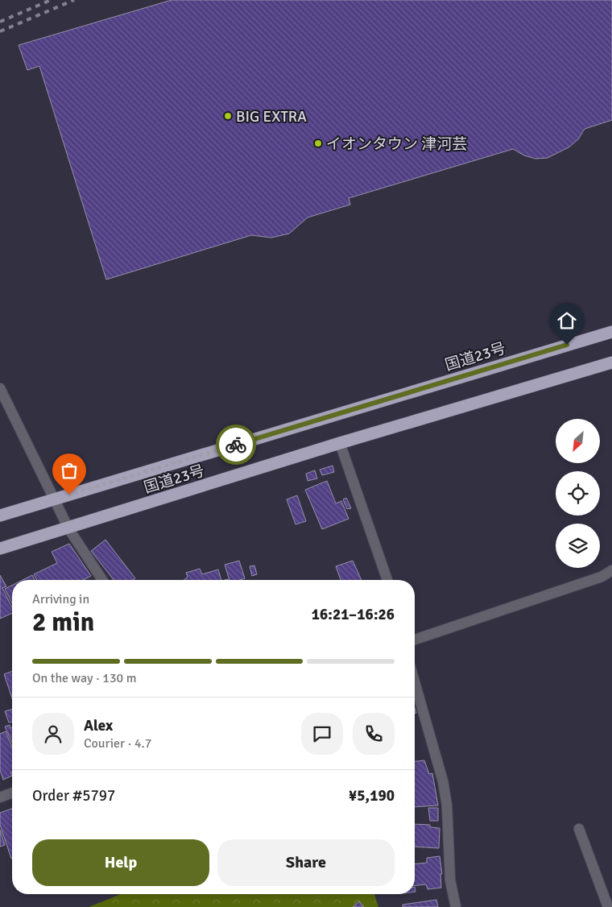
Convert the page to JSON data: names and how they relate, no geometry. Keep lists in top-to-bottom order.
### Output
{
  "streets": {
    "highway": ["国道23号"]
  },
  "places": ["BIG EXTRA", "イオンタウン 津河芸"],
  "north": "bottom left",
  "page": {
    "heading": ["2 min", "Arriving in", "16:21–16:26"],
    "panel": [
      "Alex",
      "Courier · 4.7",
      "Order #5797",
      "¥5,190"
    ],
    "bar": "On the way · 130 m",
    "buttons": ["Help", "Share"]
  }
}
